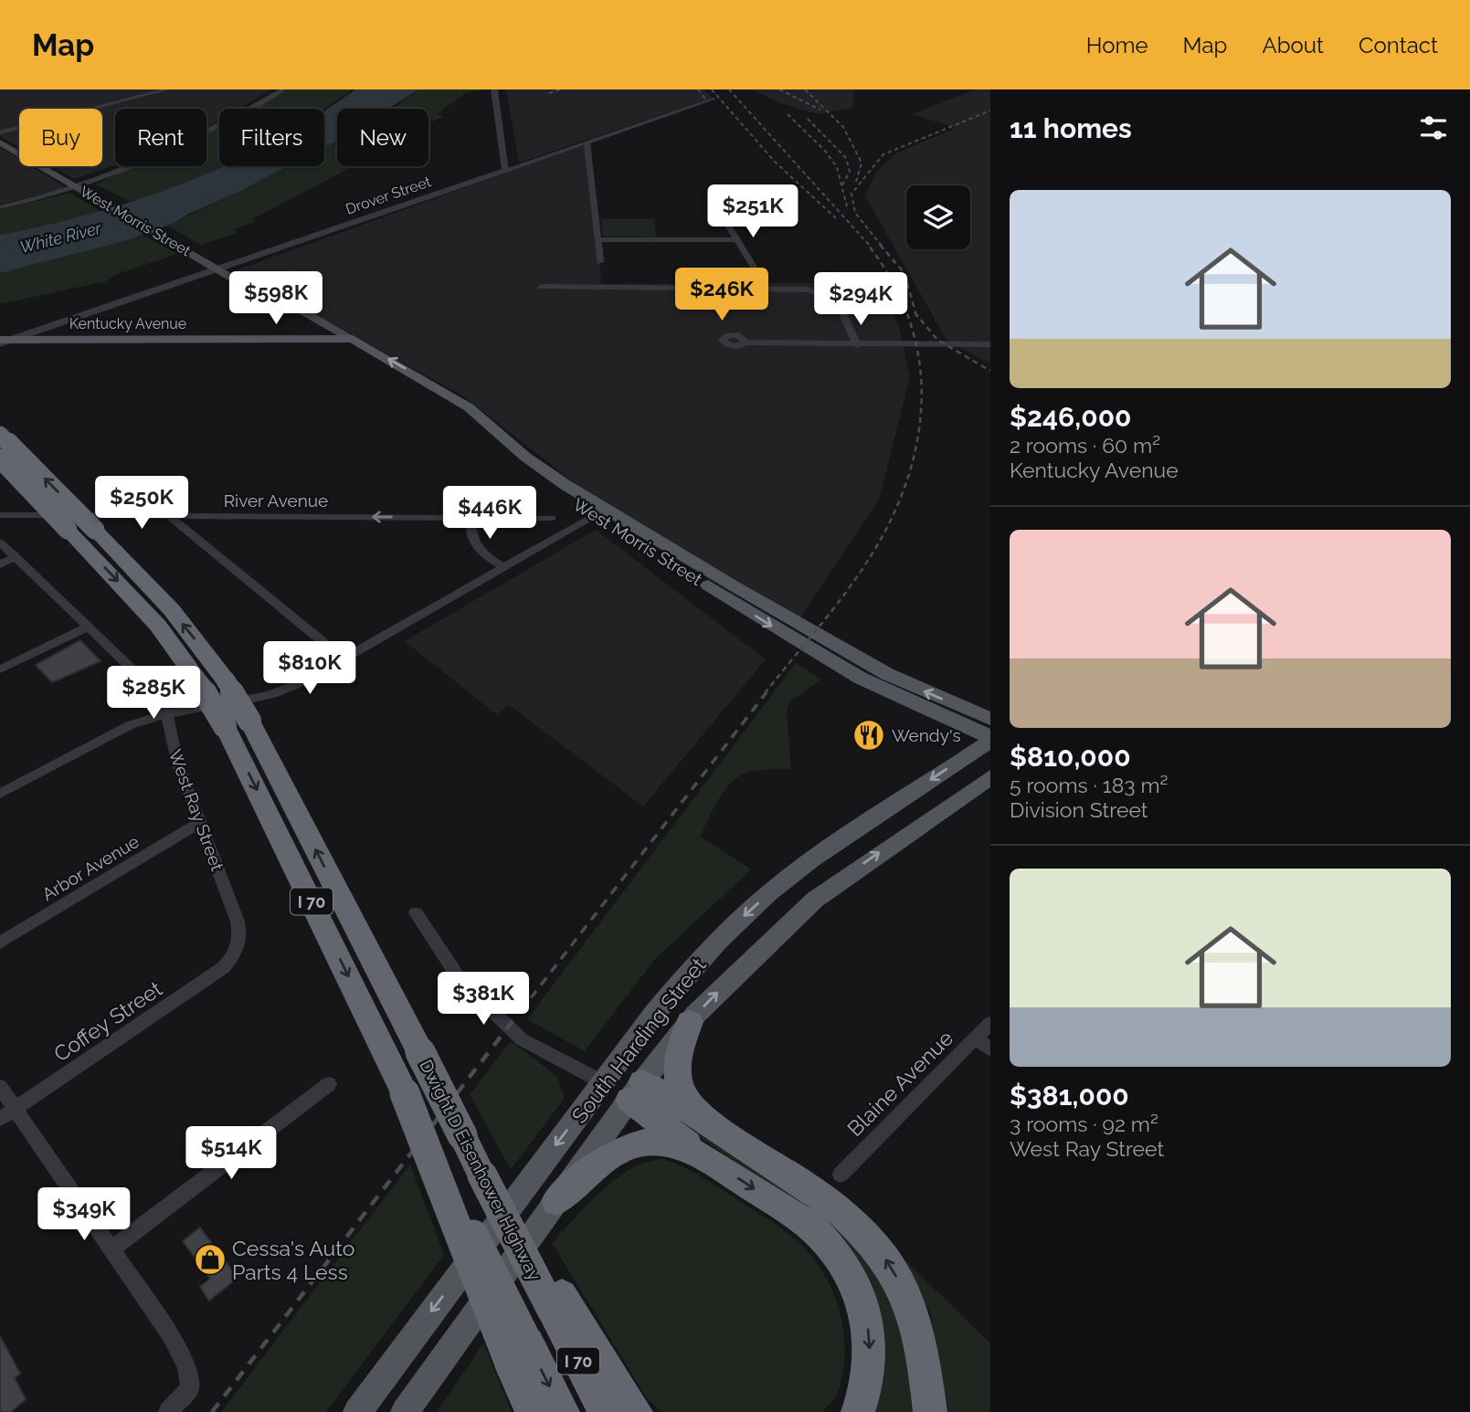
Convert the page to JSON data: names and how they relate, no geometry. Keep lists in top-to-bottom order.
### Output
{
  "streets": {
    "highway": ["I 70", "Dwight D Eisenhower Highway"],
    "main road": ["West Morris Street", "Kentucky Avenue", "South Harding Street"],
    "street": [
      "Drover Street",
      "River Avenue",
      "West Ray Street",
      "Arbor Avenue",
      "Coffey Street",
      "Blaine Avenue"
    ]
  },
  "crossings": [
    ["Drover Street", "West Morris Street"],
    ["Drover Street", "Kentucky Avenue"],
    ["West Morris Street", "Kentucky Avenue"],
    ["West Morris Street", "South Harding Street"],
    ["West Ray Street", "Arbor Avenue"],
    ["West Ray Street", "Coffey Street"],
    ["I 70", "Dwight D Eisenhower Highway"]
  ],
  "one_way": ["River Avenue"],
  "water": ["White River"],
  "places": {
    "restaurant": ["Wendy's"],
    "shop": ["Cessa's Auto Parts 4 Less"]
  },
  "page": {
    "header": "Map",
    "nav": [
      "Home",
      "Map",
      "About",
      "Contact"
    ],
    "heading": "11 homes",
    "chip": [
      "Buy",
      "Rent",
      "Filters",
      "New"
    ],
    "list": [
      {
        "name": "$246,000",
        "note": "2 rooms · 60 m² · Kentucky Avenue"
      },
      {
        "name": "$810,000",
        "note": "5 rooms · 183 m² · Division Street"
      },
      {
        "name": "$381,000",
        "note": "3 rooms · 92 m² · West Ray Street"
      }
    ],
    "price": [
      "$251K",
      "$246K",
      "$598K",
      "$294K",
      "$250K",
      "$446K",
      "$810K",
      "$285K",
      "$381K",
      "$514K",
      "$349K"
    ]
  }
}
